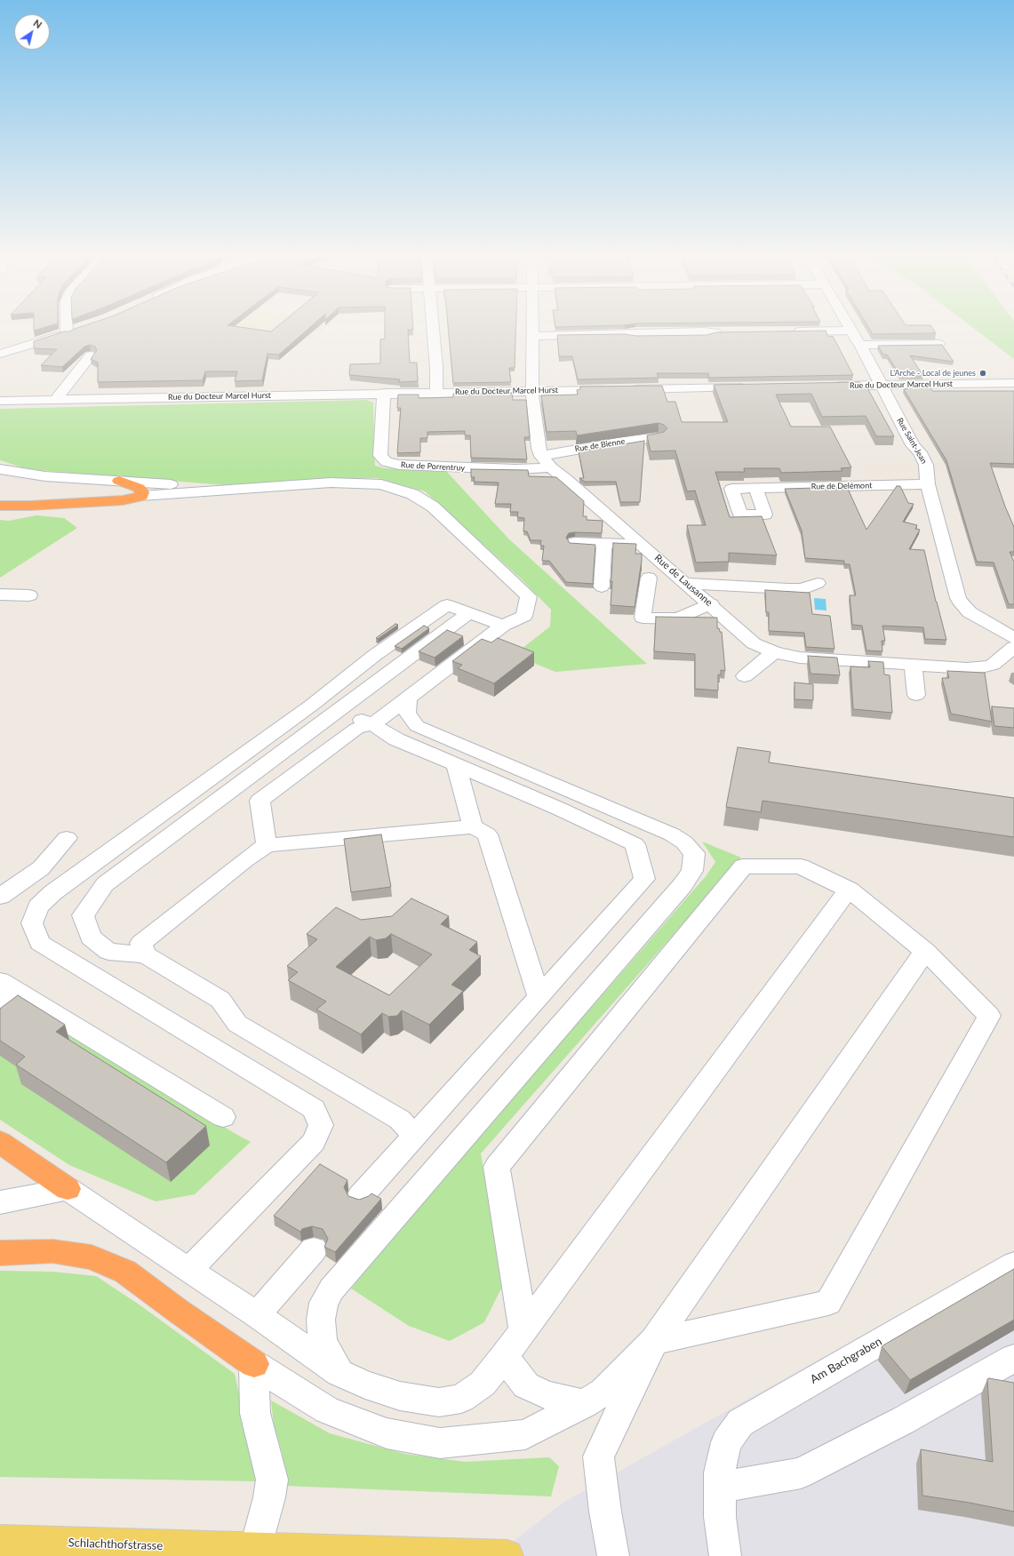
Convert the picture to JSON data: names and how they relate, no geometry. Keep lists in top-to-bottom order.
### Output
{
  "streets": {
    "main road": ["Schlachthofstrasse"],
    "street": [
      "Rue du Docteur Marcel Hurst",
      "Rue Saint-Jean",
      "Rue de Bienne",
      "Rue de Porrentruy",
      "Rue de Delémont",
      "Rue de Lausanne",
      "Am Bachgraben"
    ]
  },
  "crossings": [
    ["Rue du Docteur Marcel Hurst", "Rue Saint-Jean"],
    ["Rue du Docteur Marcel Hurst", "Rue de Porrentruy"],
    ["Rue Saint-Jean", "Rue de Delémont"],
    ["Rue de Bienne", "Rue de Porrentruy"],
    ["Rue de Bienne", "Rue de Lausanne"],
    ["Rue de Porrentruy", "Rue de Lausanne"]
  ],
  "places": ["L'Arche - Local de jeunes"],
  "north": "top right"
}
